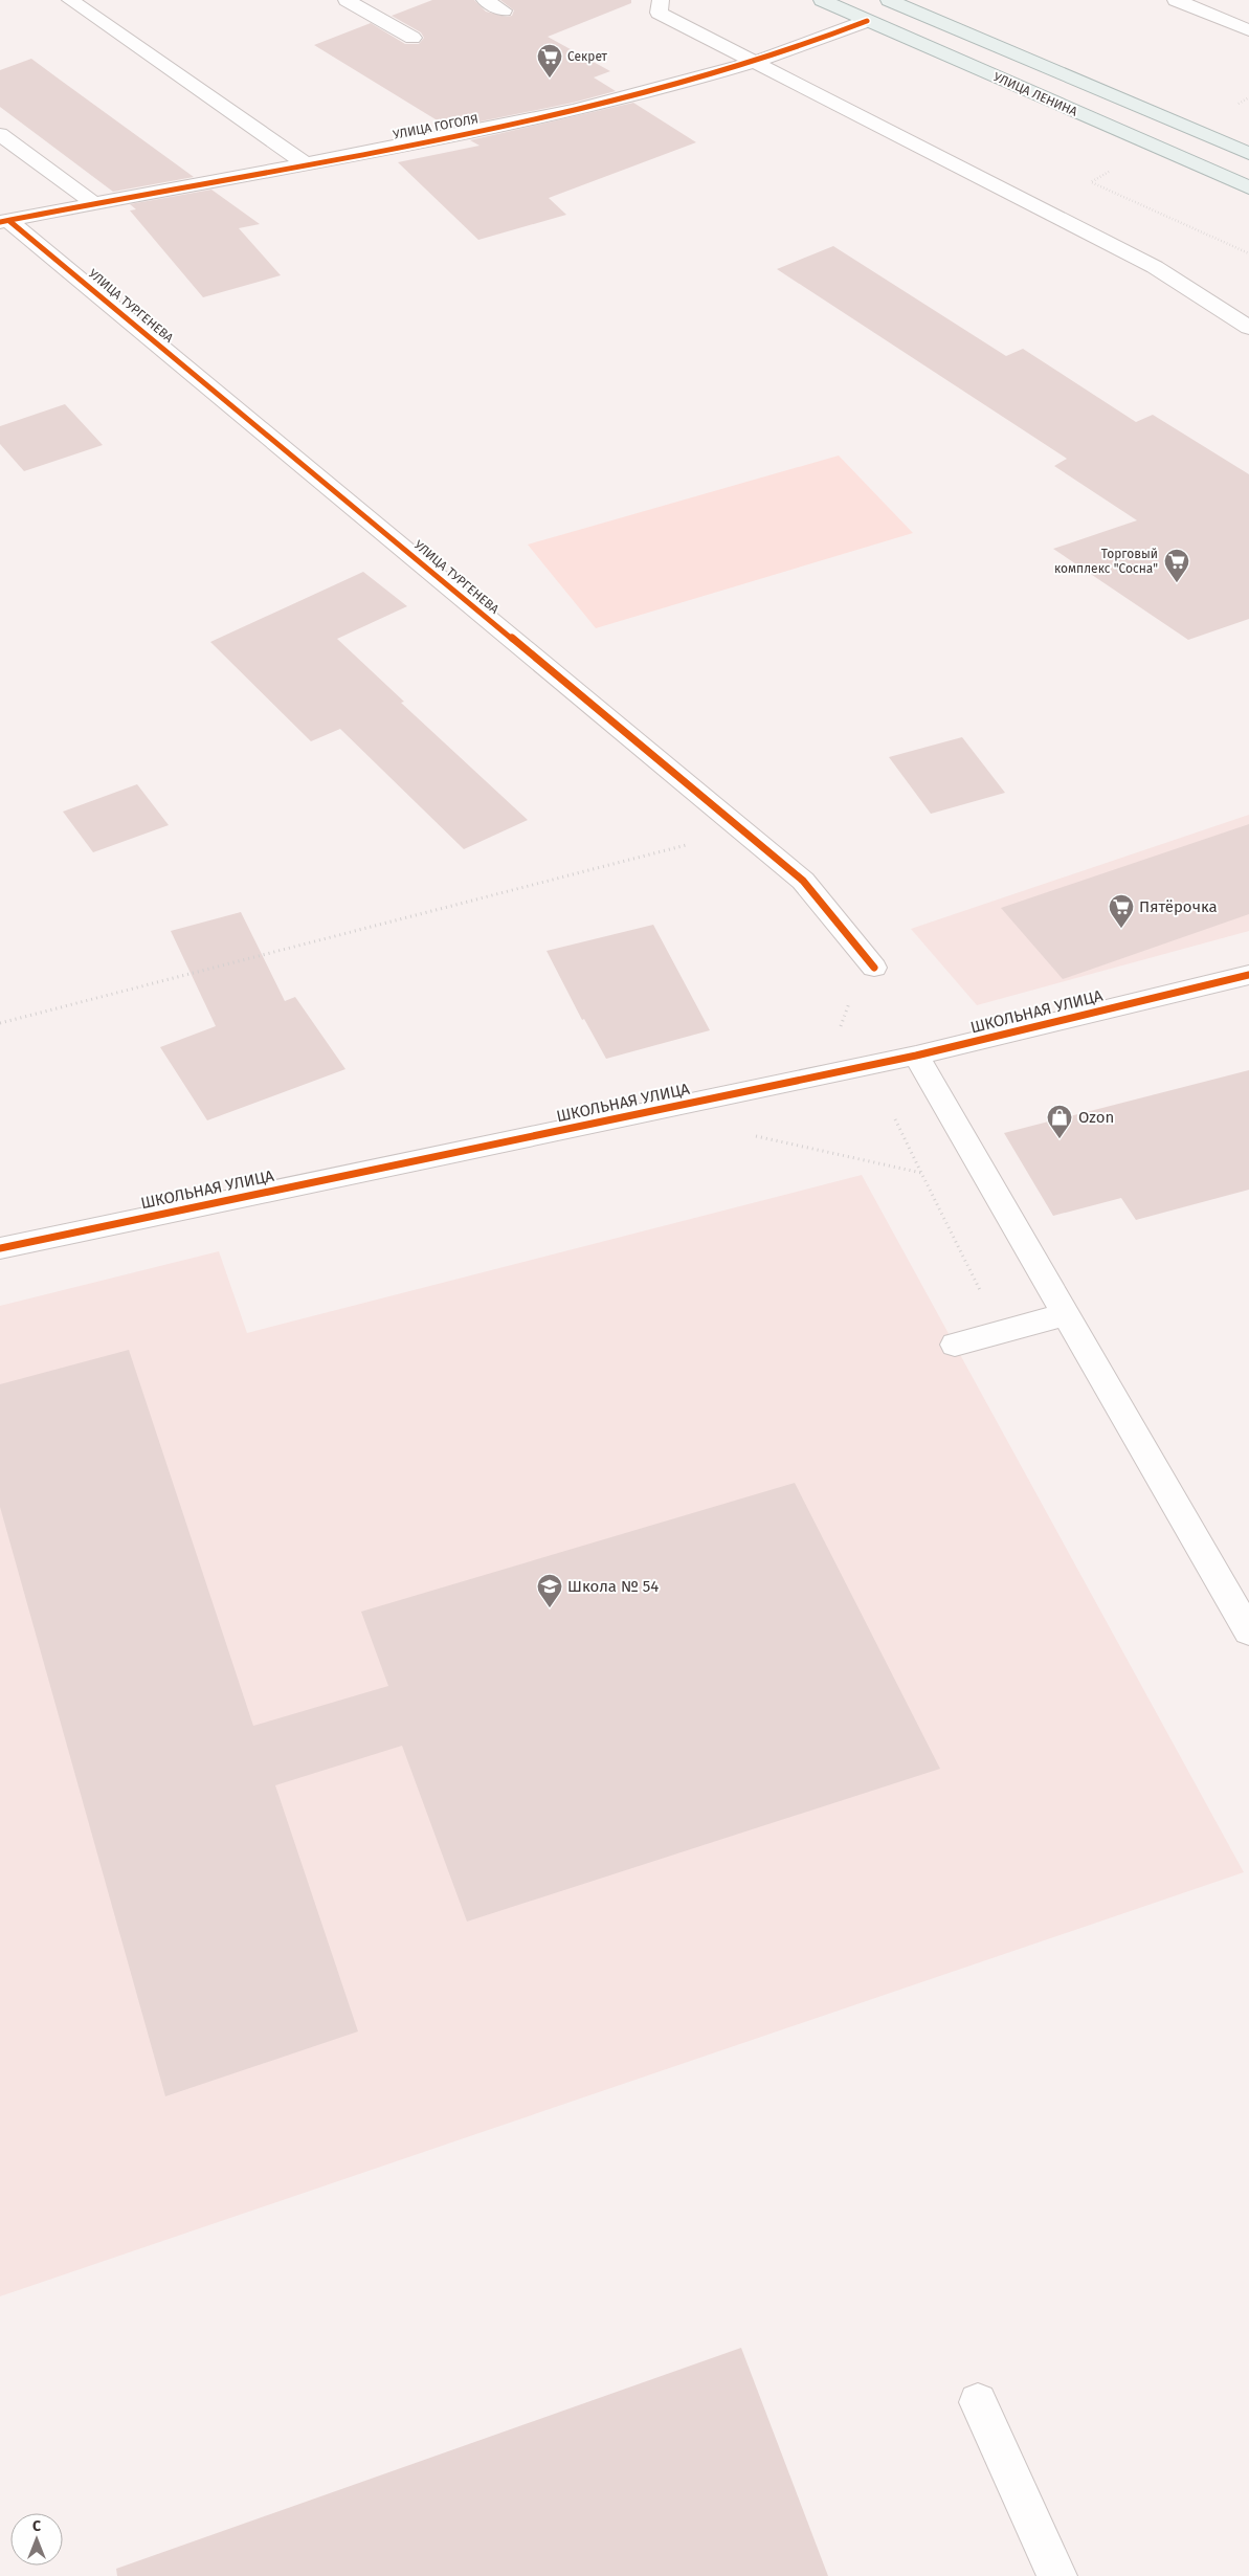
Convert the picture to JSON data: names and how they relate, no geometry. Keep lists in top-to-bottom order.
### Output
{
  "streets": {
    "main road": ["УЛИЦА ЛЕНИНА"],
    "street": ["УЛИЦА ГОГОЛЯ", "УЛИЦА ТУРГЕНЕВА", "ШКОЛЬНАЯ УЛИЦА"]
  },
  "crossings": [
    ["УЛИЦА ЛЕНИНА", "УЛИЦА ГОГОЛЯ"],
    ["УЛИЦА ГОГОЛЯ", "УЛИЦА ТУРГЕНЕВА"]
  ],
  "places": {
    "supermarket": ["Секрет", "Торговый комплекс \"Сосна\"", "Пятёрочка"],
    "shop": ["Ozon"],
    "school or university": ["Школа № 54"]
  },
  "north": "top"
}
